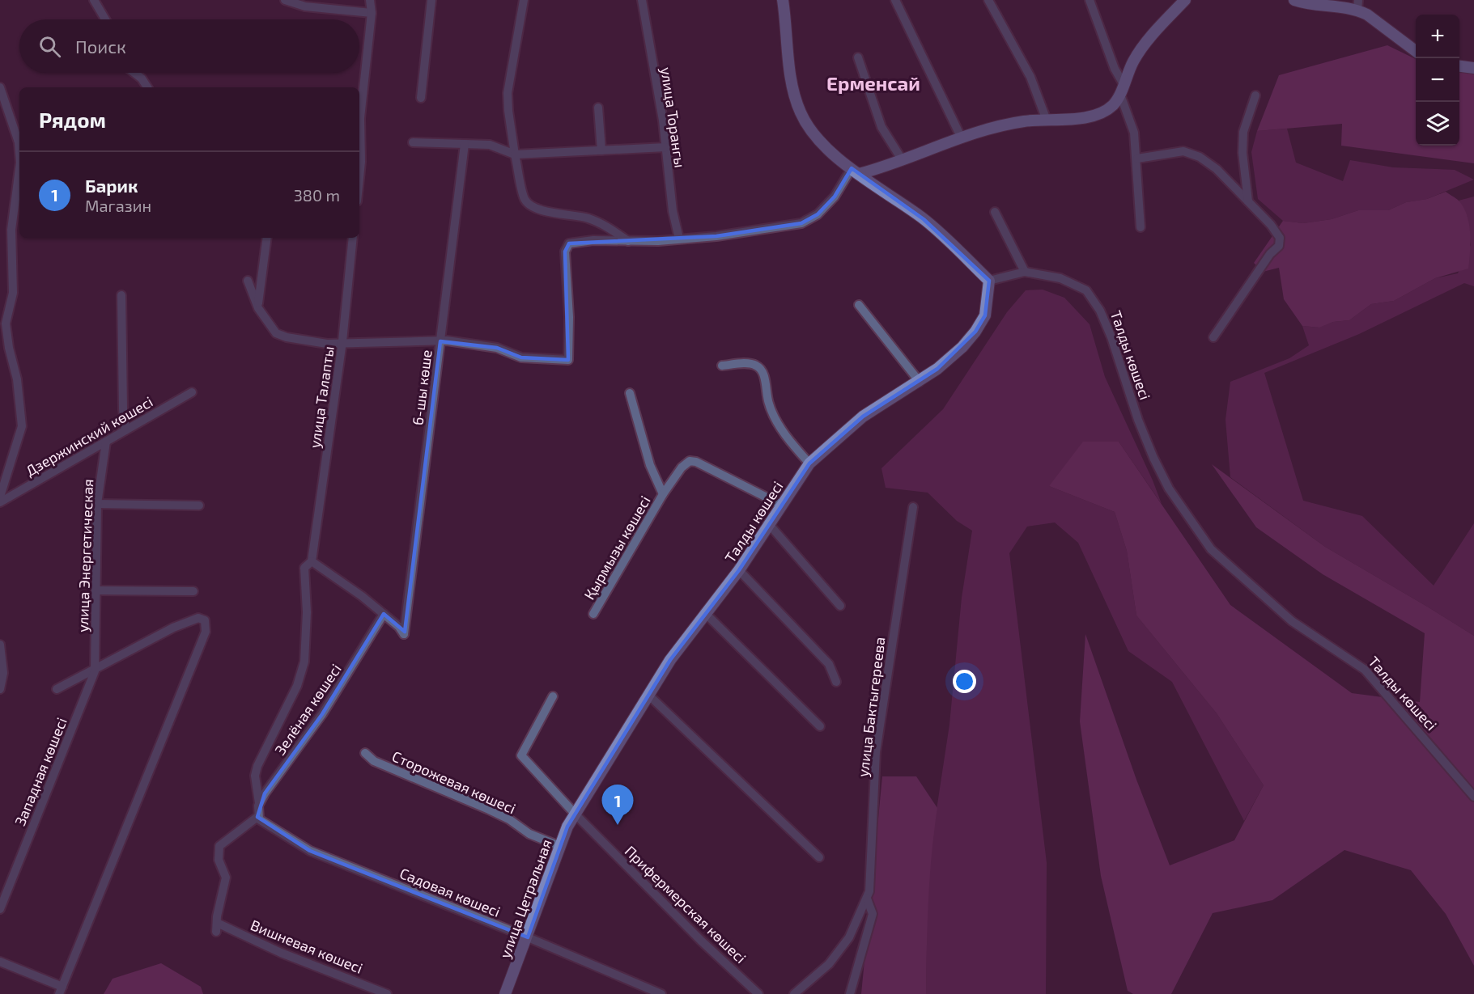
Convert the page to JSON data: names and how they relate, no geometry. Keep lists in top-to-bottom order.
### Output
{
  "streets": {
    "street": [
      "улица Торангы",
      "Талды көшесі",
      "6-шы көше",
      "улица Талапты",
      "Дзержинский көшесі",
      "Қырмызы көшесі",
      "улица Энергетическая",
      "улица Бактыгереева",
      "Зелёная көшесі",
      "Западная көшесі",
      "Сторожевая көшесі",
      "Садовая көшесі",
      "улица Цетральная",
      "Прифермерская көшесі",
      "Вишневая көшесі"
    ]
  },
  "crossings": [
    ["Талды көшесі", "Қырмызы көшесі"],
    ["Талды көшесі", "улица Цетральная"],
    ["Талды көшесі", "Прифермерская көшесі"],
    ["6-шы көше", "Зелёная көшесі"],
    ["улица Талапты", "Зелёная көшесі"],
    ["Дзержинский көшесі", "улица Энергетическая"],
    ["улица Энергетическая", "Западная көшесі"],
    ["Зелёная көшесі", "Садовая көшесі"],
    ["Зелёная көшесі", "Вишневая көшесі"],
    ["Сторожевая көшесі", "улица Цетральная"],
    ["Садовая көшесі", "улица Цетральная"],
    ["Садовая көшесі", "Вишневая көшесі"],
    ["улица Цетральная", "Прифермерская көшесі"]
  ],
  "districts": ["Ерменсай"],
  "page": {
    "map_buttons": ["+", "−"],
    "search": "Поиск",
    "heading": "Рядом",
    "list": [
      {
        "mark": "1",
        "name": "Барик",
        "note": "Магазин",
        "value": "380 m"
      }
    ],
    "pins": "1"
  }
}
